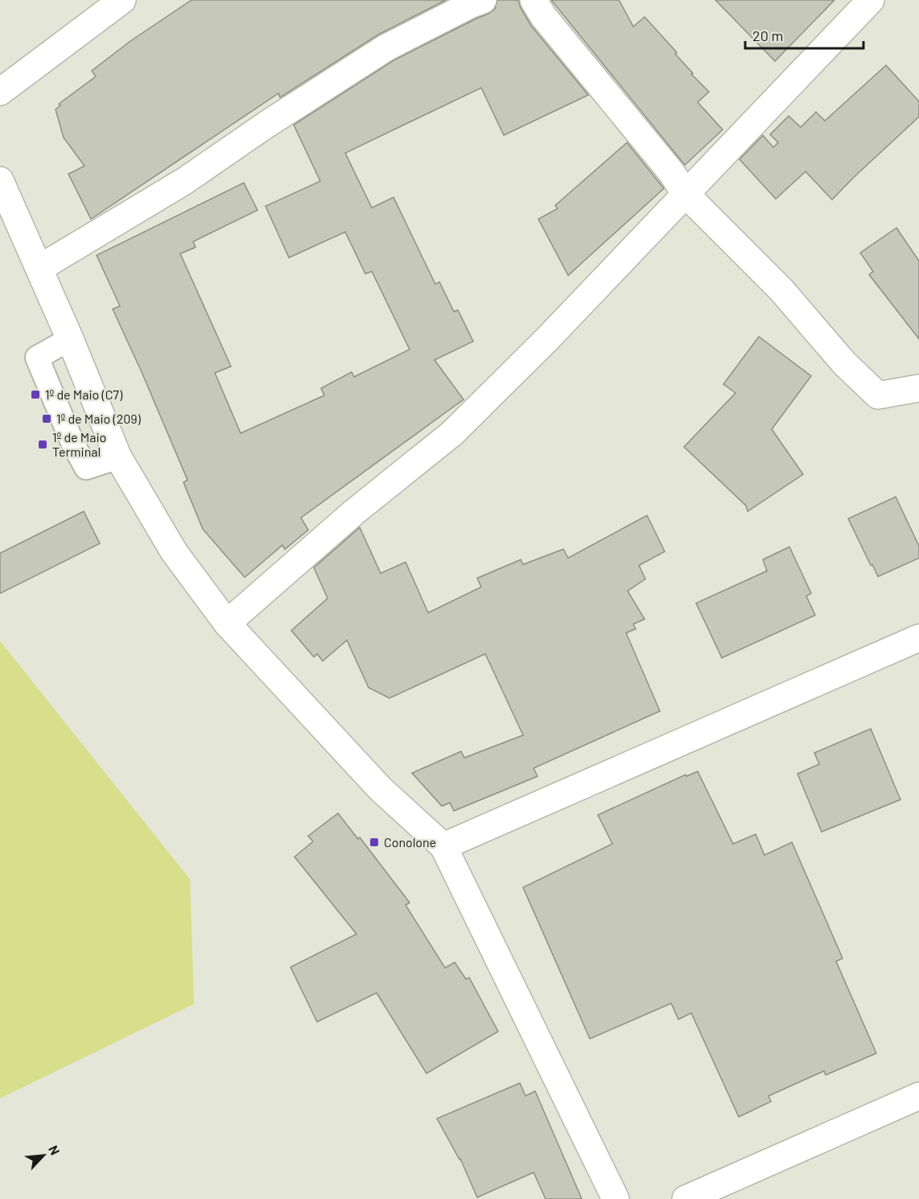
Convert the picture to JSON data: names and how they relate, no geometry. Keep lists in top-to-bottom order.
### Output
{
  "places": {
    "transit": [
      "1º de Maio (C7)",
      "1º de Maio (209)",
      "1º de Maio Terminal",
      "Conolone"
    ]
  },
  "scale_bar": "20 m",
  "north": "top right"
}
